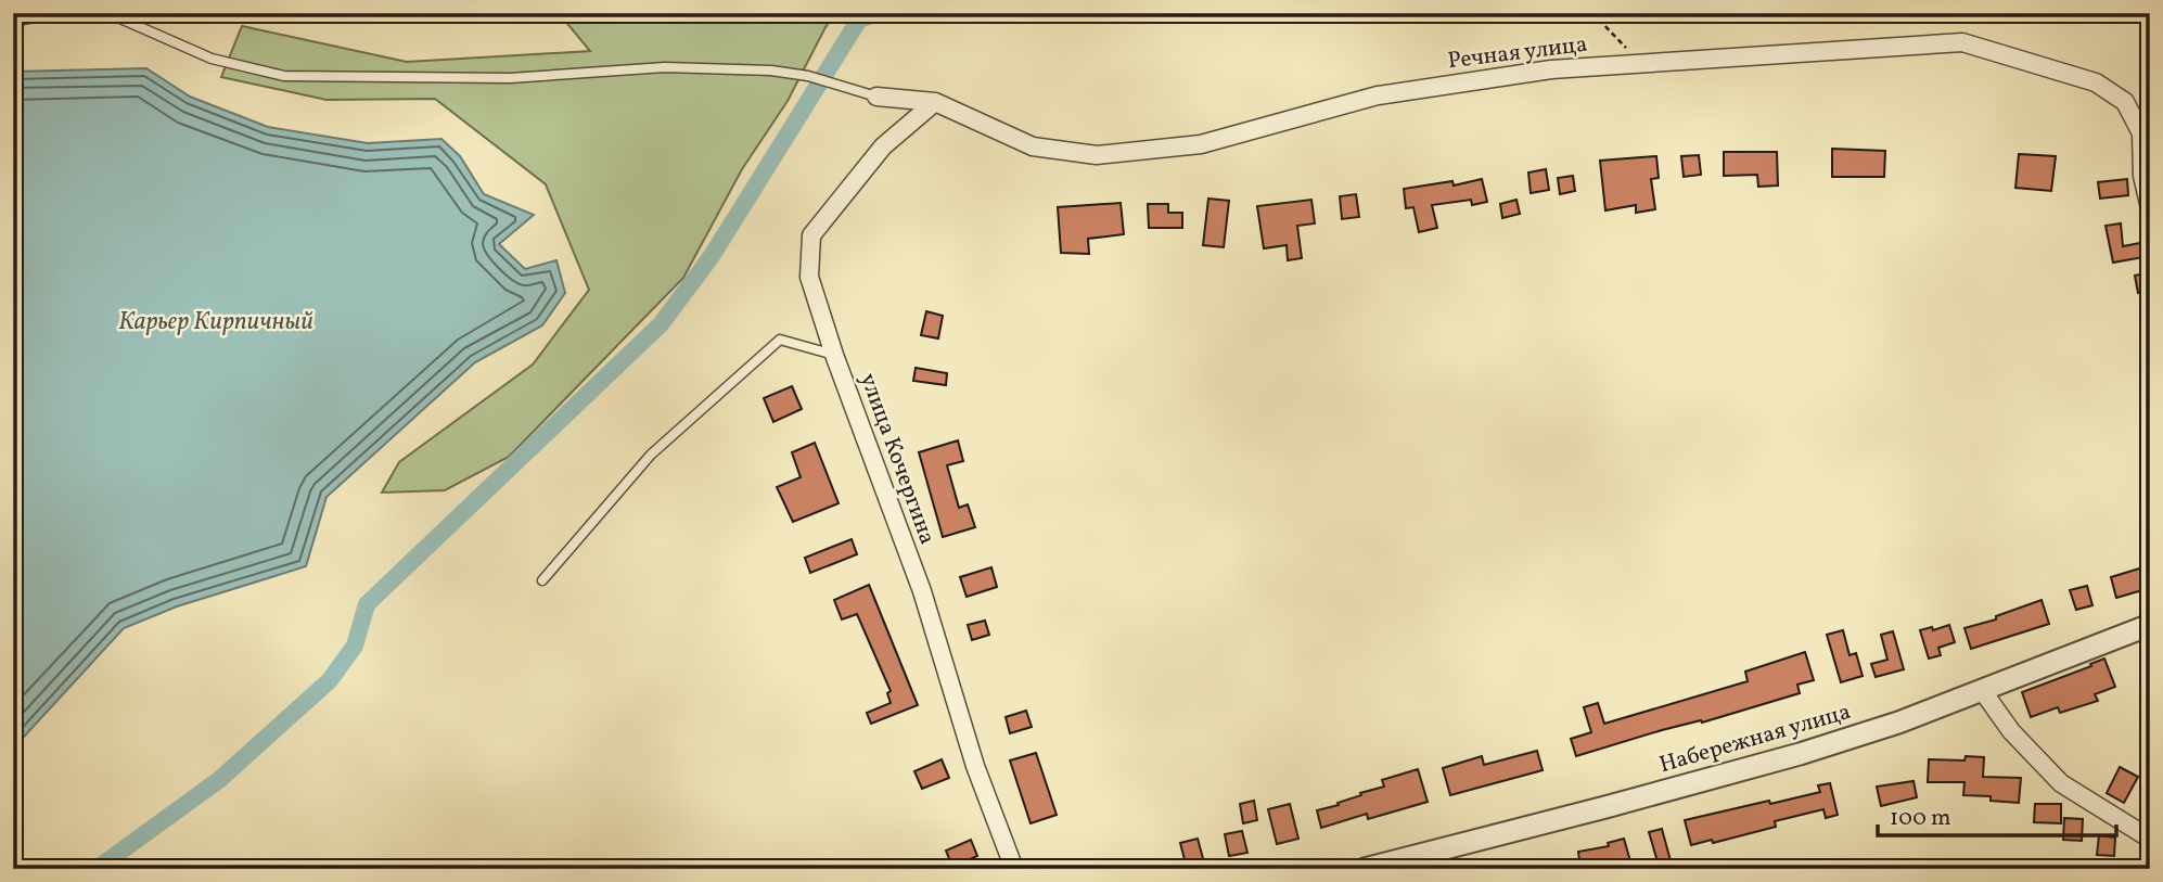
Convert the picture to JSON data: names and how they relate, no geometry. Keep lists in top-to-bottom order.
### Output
{
  "streets": {
    "street": ["Речная улица", "улица Кочергина", "Набережная улица"]
  },
  "crossings": [
    ["Речная улица", "улица Кочергина"]
  ],
  "water": ["Карьер Кирпичный"],
  "scale_bar": "100 m"
}
